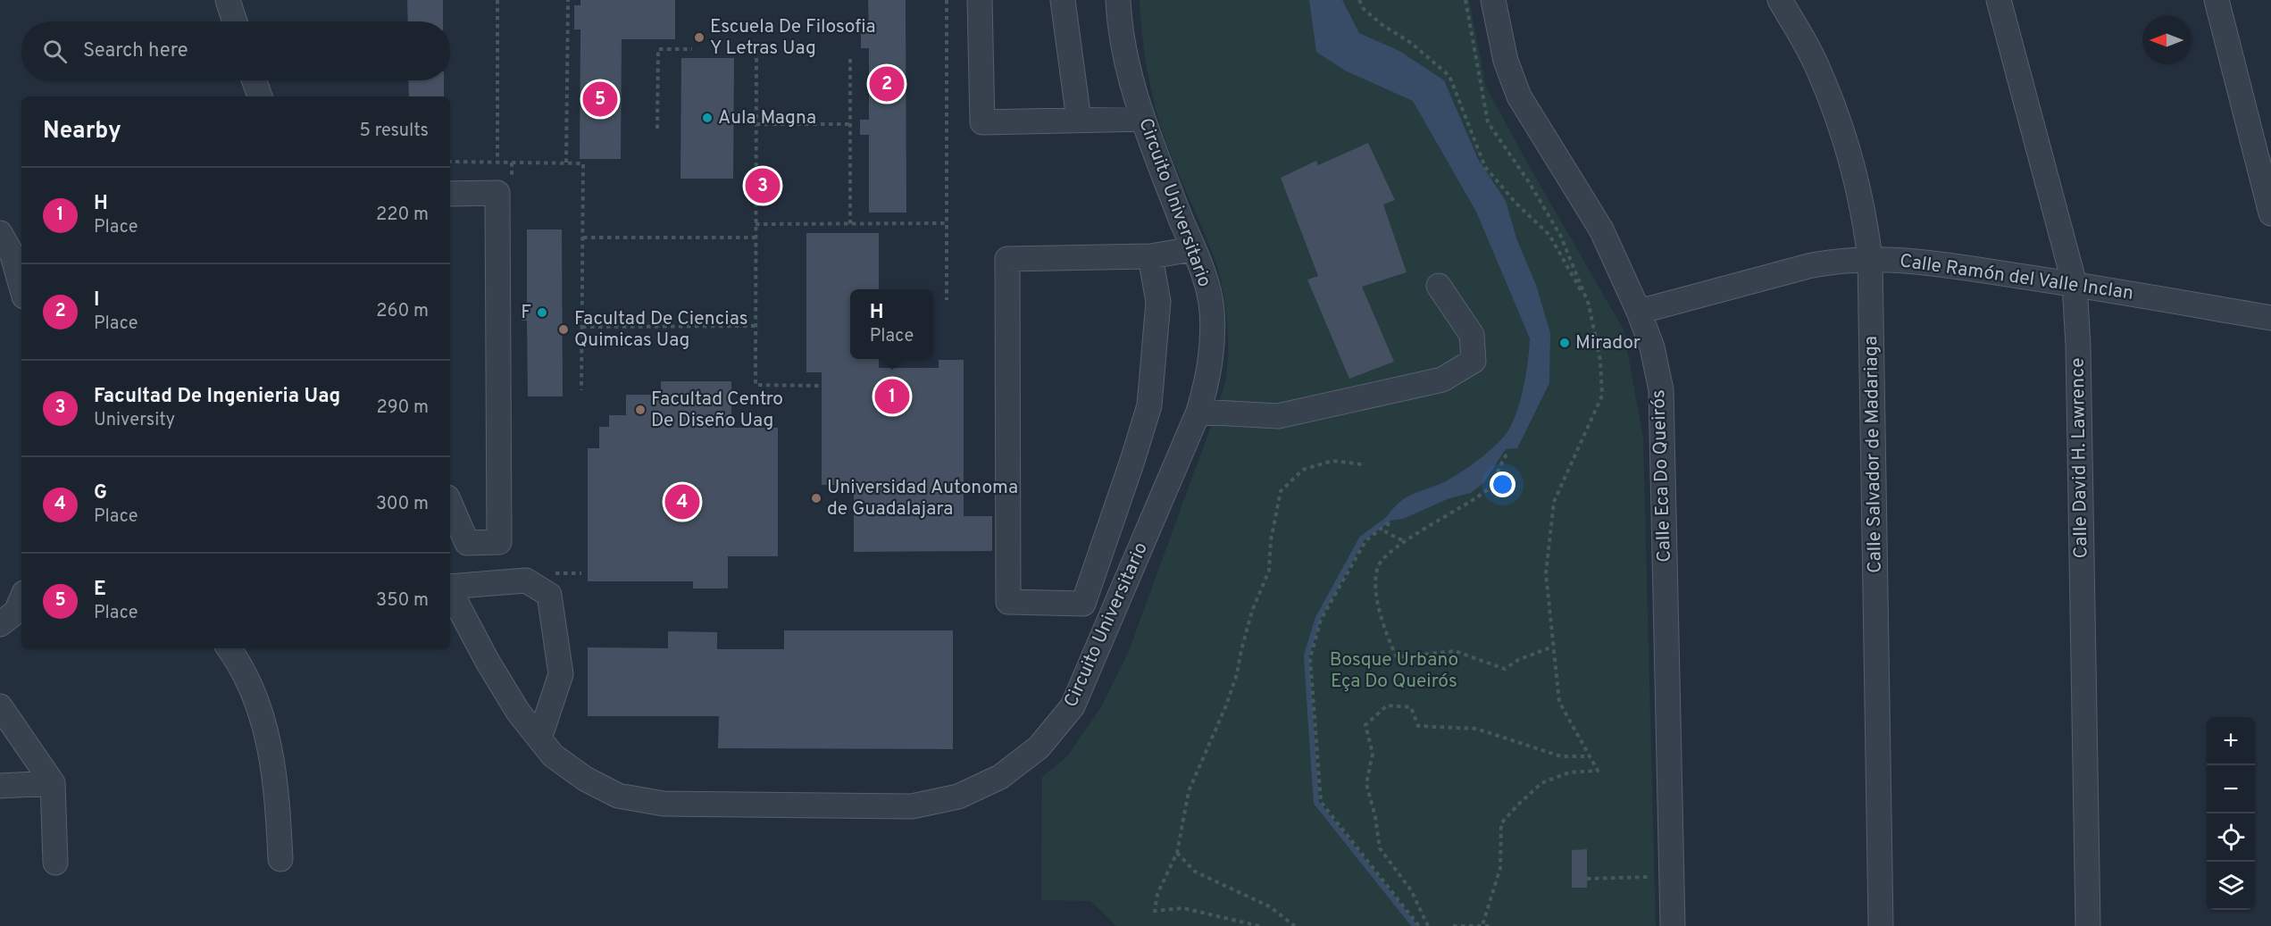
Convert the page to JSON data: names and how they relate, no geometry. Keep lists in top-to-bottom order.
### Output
{
  "streets": {
    "street": [
      "Circuito Universitario",
      "Calle Ramón del Valle Inclan",
      "Calle Salvador de Madariaga",
      "Calle David H. Lawrence",
      "Calle Eca Do Queirós"
    ]
  },
  "crossings": [
    ["Calle Ramón del Valle Inclan", "Calle Salvador de Madariaga"],
    ["Calle Ramón del Valle Inclan", "Calle David H. Lawrence"],
    ["Calle Ramón del Valle Inclan", "Calle Eca Do Queirós"]
  ],
  "parks": ["Bosque Urbano Eça Do Queirós"],
  "places": [
    "Escuela De Filosofia Y Letras Uag",
    "Aula Magna",
    "F",
    "Facultad De Ciencias Quimicas Uag",
    "Mirador",
    "Facultad Centro De Diseño Uag",
    "Universidad Autonoma de Guadalajara"
  ],
  "north": "left",
  "page": {
    "search": "Search here",
    "pins": [
      "2",
      "5",
      "3",
      "1",
      "4"
    ],
    "heading": ["Nearby", "5 results"],
    "list": [
      {
        "mark": "1",
        "name": "H",
        "note": "Place",
        "value": "220 m"
      },
      {
        "mark": "2",
        "name": "I",
        "note": "Place",
        "value": "260 m"
      },
      {
        "mark": "3",
        "name": "Facultad De Ingenieria Uag",
        "note": "University",
        "value": "290 m"
      },
      {
        "mark": "4",
        "name": "G",
        "note": "Place",
        "value": "300 m"
      },
      {
        "mark": "5",
        "name": "E",
        "note": "Place",
        "value": "350 m"
      }
    ],
    "popup": ["H", "Place"],
    "map_buttons": ["+", "−"]
  }
}
